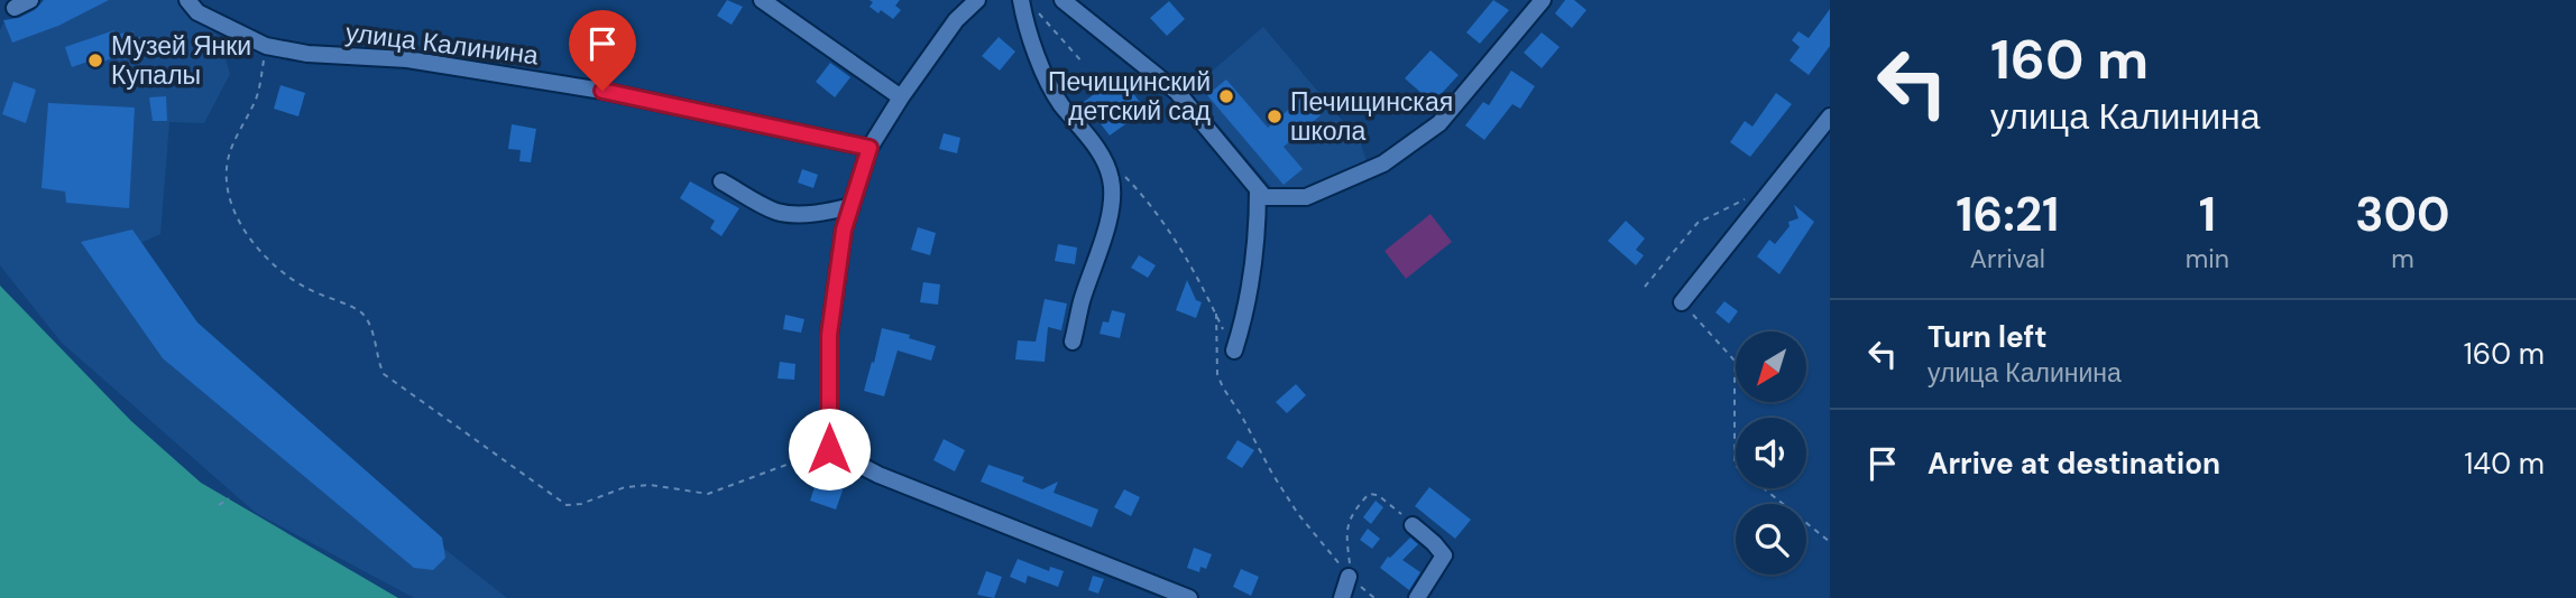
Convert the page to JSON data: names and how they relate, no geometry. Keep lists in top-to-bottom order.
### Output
{
  "streets": {
    "street": ["улица Калинина"]
  },
  "places": ["Музей Янки Купалы", "Печищинский детский сад", "Печищинская школа"],
  "north": "bottom left",
  "page": {
    "turn": ["160 m", "улица Калинина"],
    "eta": [
      "16:21",
      "Arrival",
      "1",
      "min",
      "300",
      "m"
    ],
    "list": [
      {
        "name": "Turn left",
        "note": "улица Калинина",
        "value": "160 m"
      },
      {
        "name": "Arrive at destination",
        "value": "140 m"
      }
    ]
  }
}
